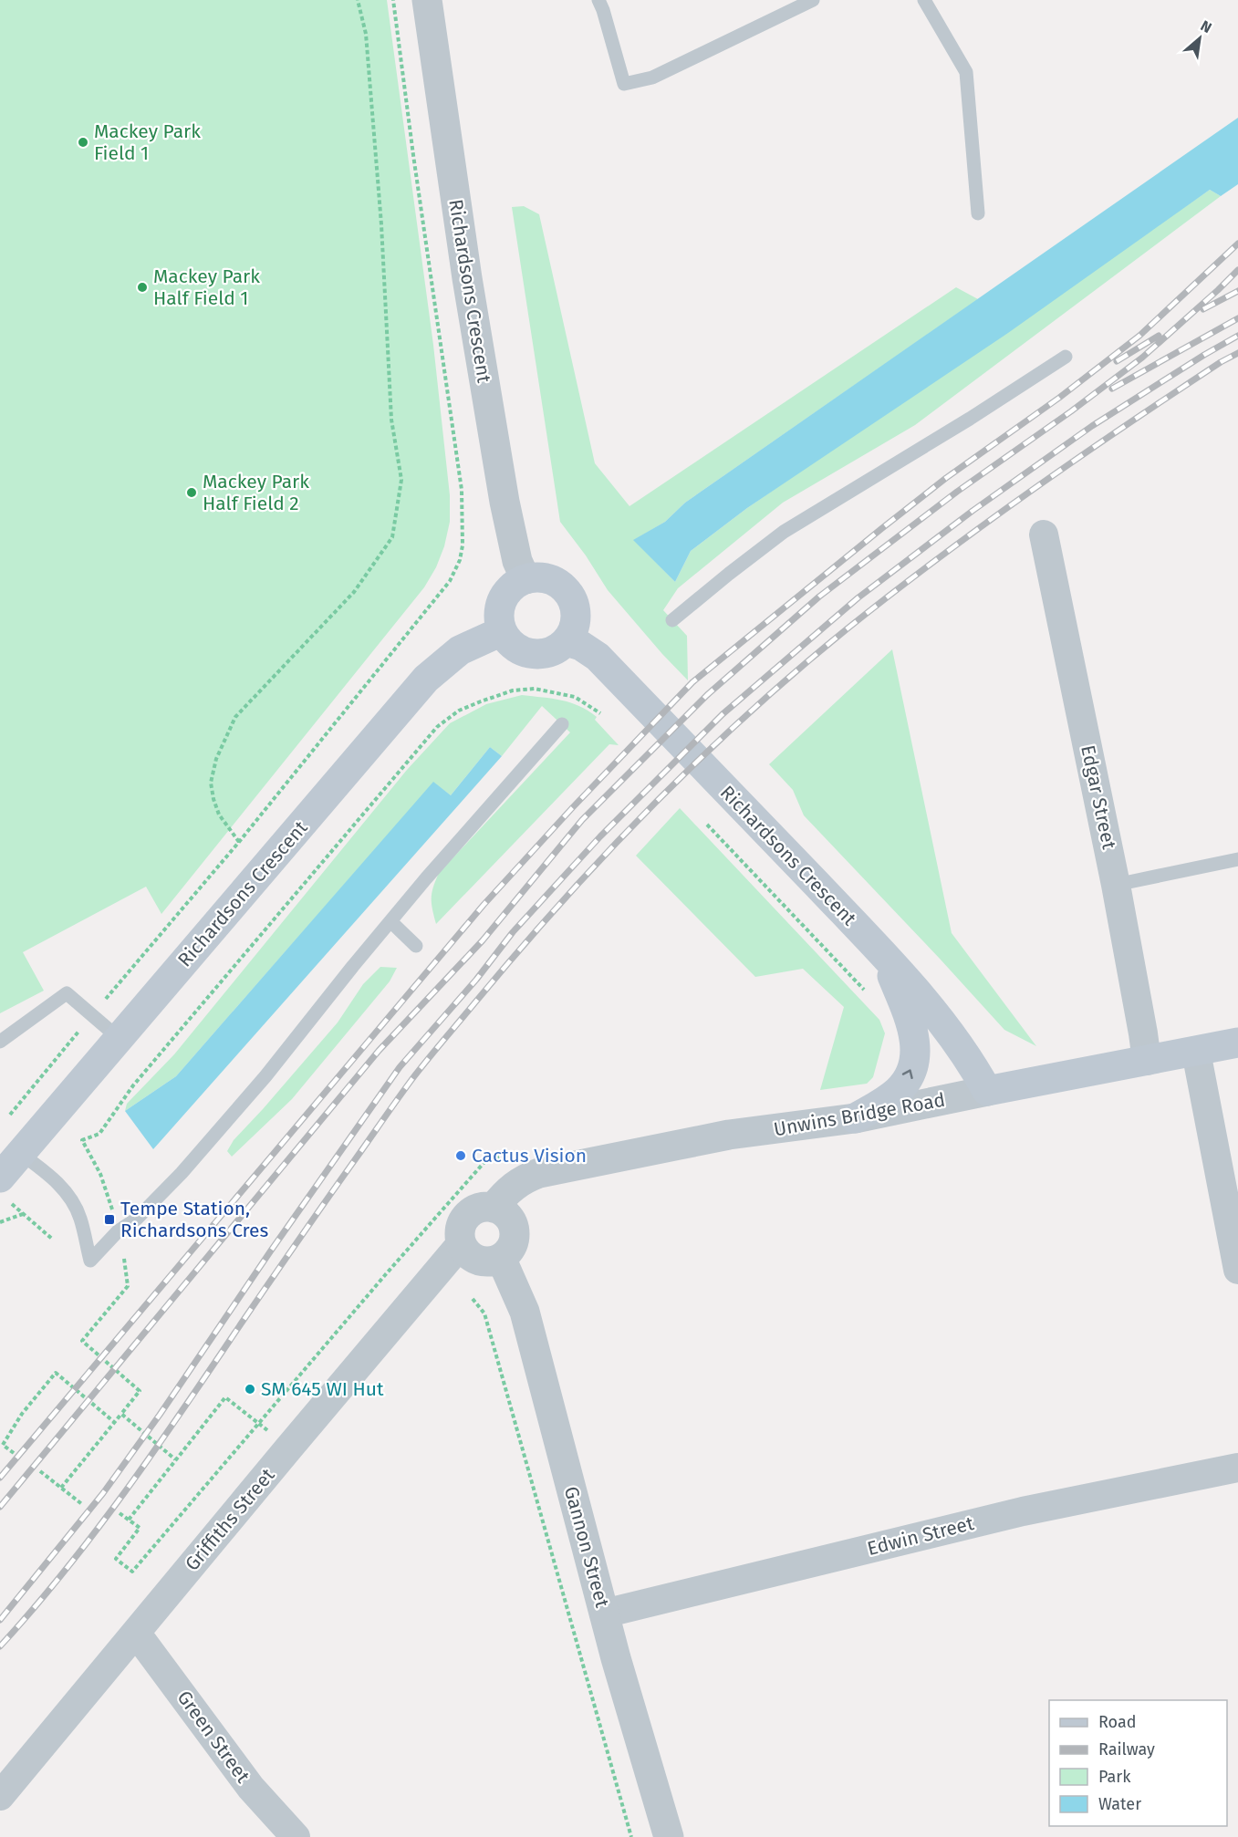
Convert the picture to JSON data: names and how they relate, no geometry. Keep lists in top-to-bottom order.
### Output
{
  "streets": {
    "main road": ["Richardsons Crescent", "Unwins Bridge Road"],
    "street": [
      "Edgar Street",
      "Griffiths Street",
      "Edwin Street",
      "Gannon Street",
      "Green Street"
    ]
  },
  "crossings": [
    ["Richardsons Crescent", "Unwins Bridge Road"],
    ["Edgar Street", "Unwins Bridge Road"],
    ["Unwins Bridge Road", "Griffiths Street"],
    ["Unwins Bridge Road", "Gannon Street"],
    ["Griffiths Street", "Gannon Street"],
    ["Griffiths Street", "Green Street"],
    ["Edwin Street", "Gannon Street"]
  ],
  "places": {
    "other": [
      "Mackey Park Field 1",
      "Mackey Park Half Field 1",
      "Mackey Park Half Field 2",
      "Cactus Vision",
      "SM 645 WI Hut"
    ],
    "transit": ["Tempe Station, Richardsons Cres"]
  },
  "legend": [
    "Road",
    "Railway",
    "Park",
    "Water"
  ],
  "north": "top right"
}
